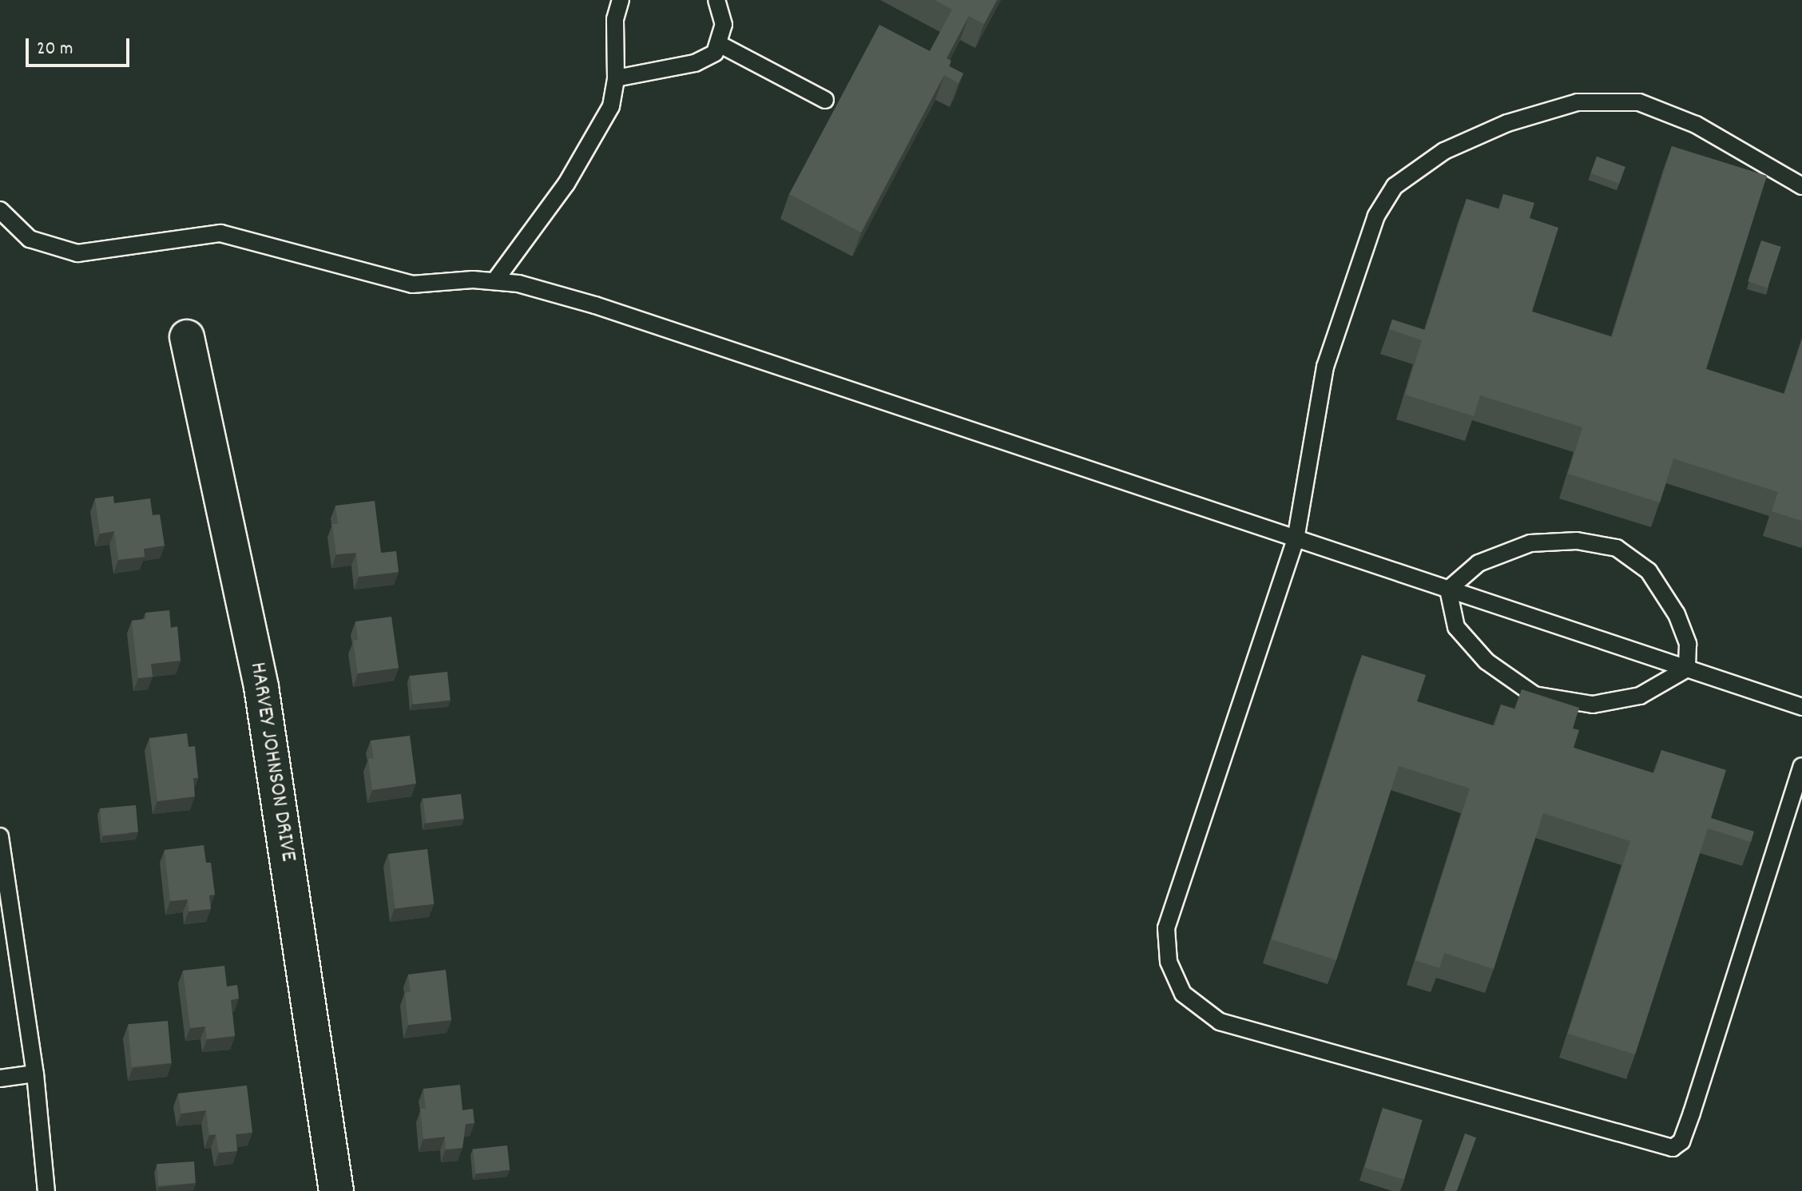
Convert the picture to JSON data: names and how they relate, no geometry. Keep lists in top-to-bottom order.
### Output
{
  "streets": {
    "street": ["HARVEY JOHNSON DRIVE"]
  },
  "scale_bar": "20 m"
}
